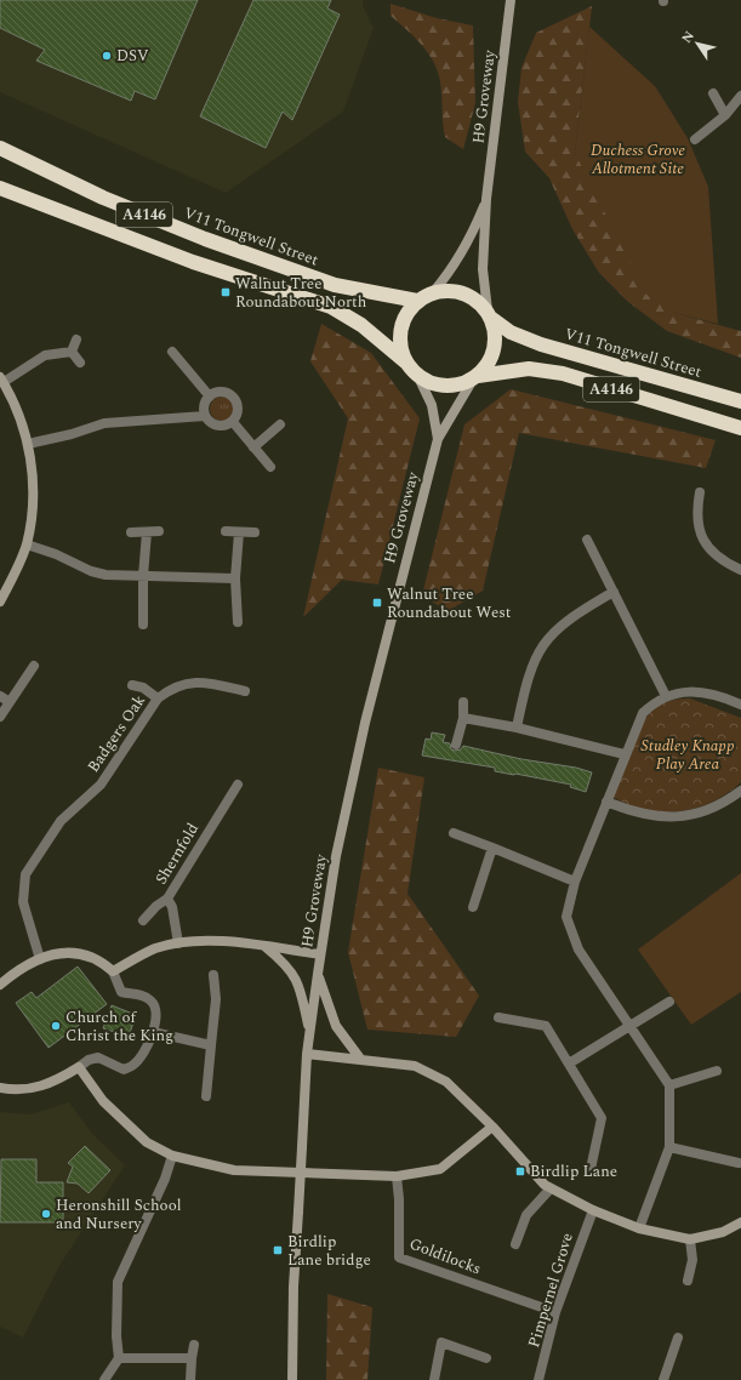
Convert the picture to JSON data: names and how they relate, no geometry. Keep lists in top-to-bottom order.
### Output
{
  "streets": {
    "highway": ["A4146", "V11 Tongwell Street"],
    "street": [
      "H9 Groveway",
      "Badgers Oak",
      "Shernfold",
      "Goldilocks",
      "Pimpernel Grove"
    ]
  },
  "crossings": [
    ["H9 Groveway", "A4146"],
    ["H9 Groveway", "V11 Tongwell Street"],
    ["A4146", "V11 Tongwell Street"],
    ["Goldilocks", "Pimpernel Grove"]
  ],
  "parks": ["Duchess Grove Allotment Site", "Studley Knapp Play Area"],
  "places": {
    "other": ["DSV", "Church of Christ the King", "Heronshill School and Nursery"],
    "transit": [
      "Walnut Tree Roundabout North",
      "Walnut Tree Roundabout West",
      "Birdlip Lane",
      "Birdlip Lane bridge"
    ]
  },
  "north": "top left"
}
